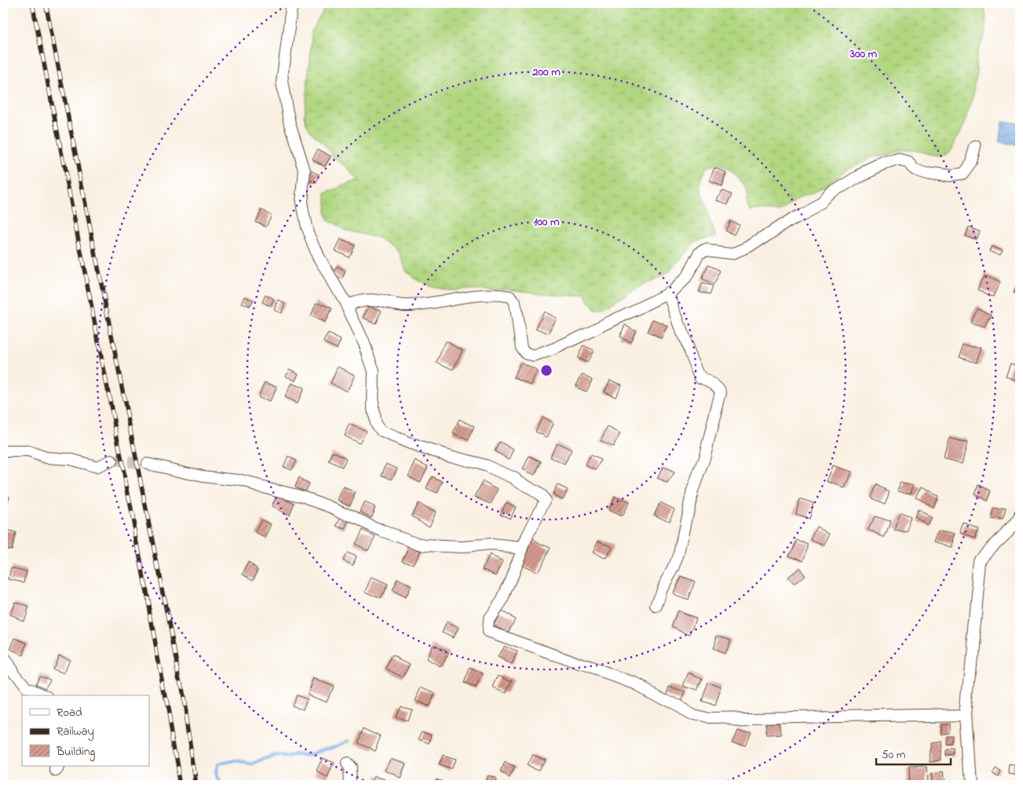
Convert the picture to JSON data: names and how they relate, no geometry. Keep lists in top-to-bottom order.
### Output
{
  "legend": ["Road", "Railway", "Building"],
  "scale_bar": "50 m",
  "rings": ["300 m", "200 m", "100 m"]
}
